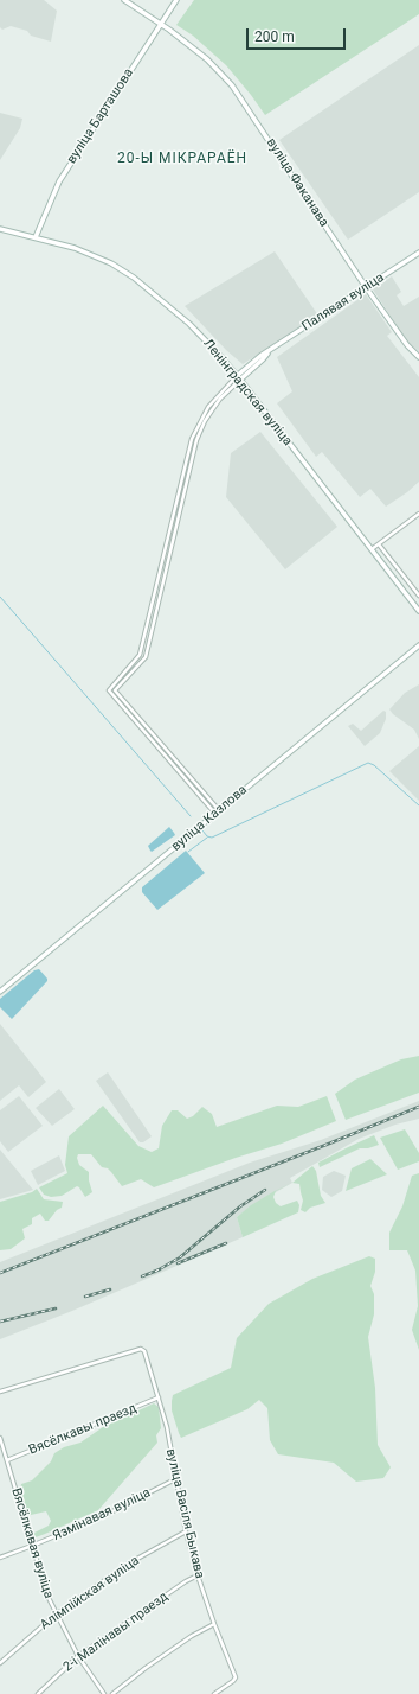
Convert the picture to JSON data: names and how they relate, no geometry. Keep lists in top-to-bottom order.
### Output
{
  "streets": {
    "main road": [
      "вуліца Барташова",
      "вуліца Факанава",
      "Палявая вуліца",
      "Ленінградская вуліца",
      "вуліца Казлова"
    ],
    "street": [
      "Вясёлкавы праезд",
      "вуліца Васіля Быкава",
      "Язмінавая вуліца",
      "Вясёлкавая вуліца",
      "Алімпійская вуліца",
      "2-і Малінавы праезд"
    ]
  },
  "crossings": [
    ["вуліца Барташова", "вуліца Факанава"],
    ["вуліца Барташова", "Ленінградская вуліца"],
    ["вуліца Факанава", "Палявая вуліца"],
    ["Палявая вуліца", "Ленінградская вуліца"],
    ["Вясёлкавы праезд", "вуліца Васіля Быкава"],
    ["Вясёлкавы праезд", "Вясёлкавая вуліца"],
    ["вуліца Васіля Быкава", "Язмінавая вуліца"],
    ["вуліца Васіля Быкава", "Алімпійская вуліца"],
    ["вуліца Васіля Быкава", "2-і Малінавы праезд"],
    ["Язмінавая вуліца", "Вясёлкавая вуліца"],
    ["Вясёлкавая вуліца", "Алімпійская вуліца"],
    ["Вясёлкавая вуліца", "2-і Малінавы праезд"]
  ],
  "districts": ["20-Ы МІКРАРАЁН"],
  "scale_bar": "200 m"
}
